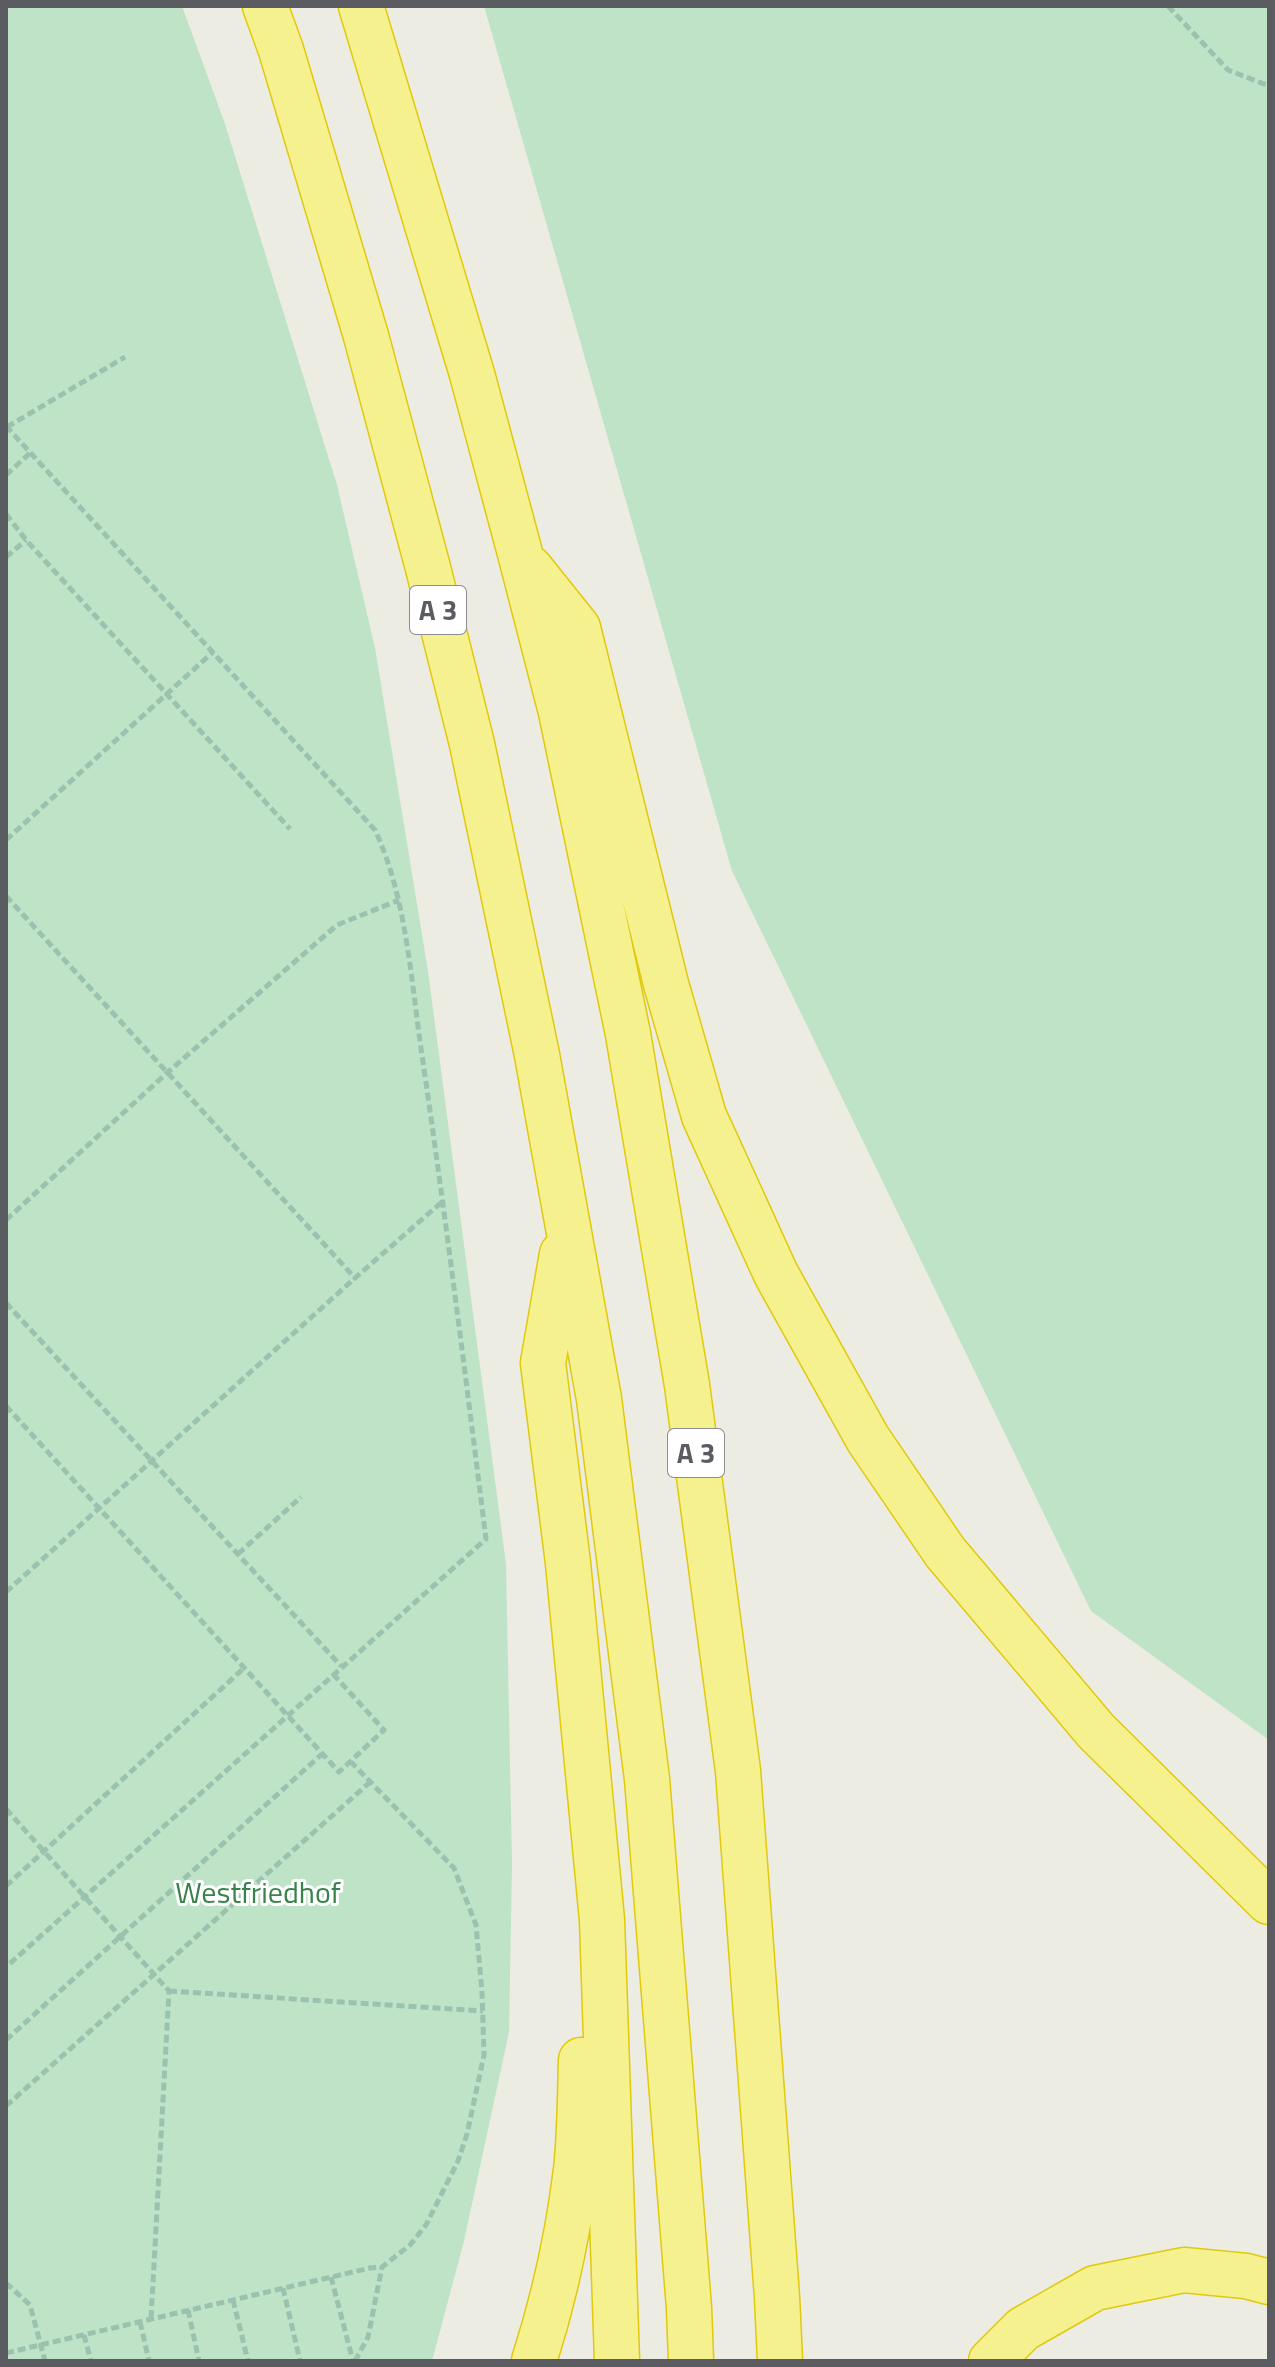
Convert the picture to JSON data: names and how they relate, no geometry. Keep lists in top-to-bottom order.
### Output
{
  "streets": {
    "highway": ["A 3"]
  },
  "parks": ["Westfriedhof"]
}
